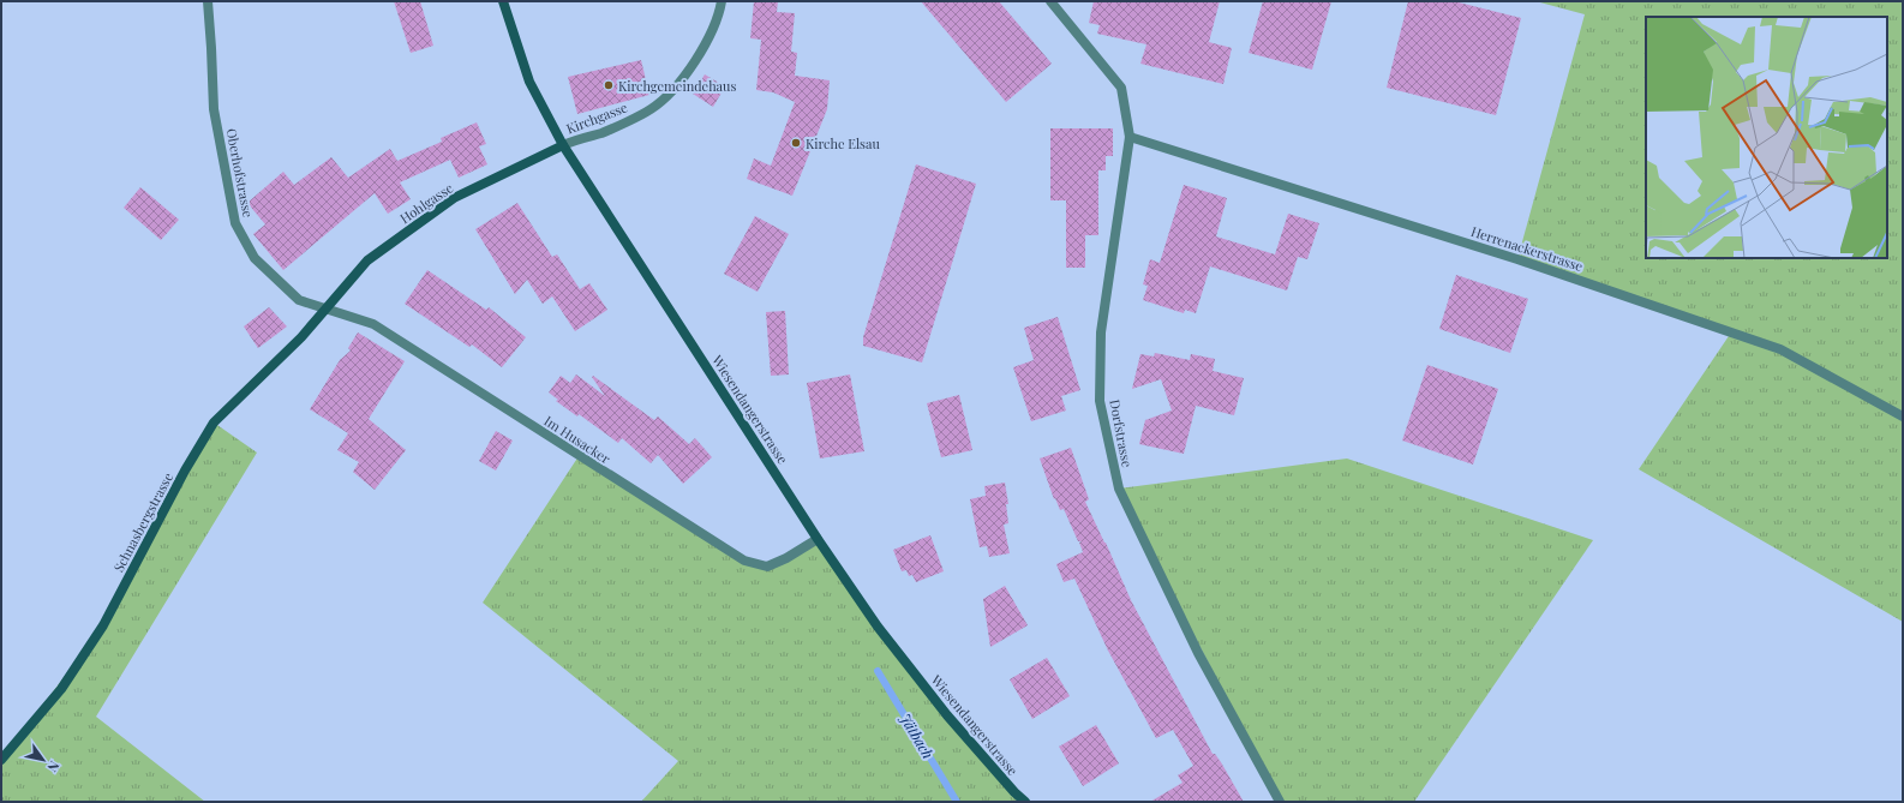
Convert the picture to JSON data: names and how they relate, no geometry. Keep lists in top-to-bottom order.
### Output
{
  "streets": {
    "main road": ["Hohlgasse", "Wiesendangerstrasse", "Schnasbergstrasse"],
    "street": [
      "Kirchgasse",
      "Oberhofstrasse",
      "Herrenackerstrasse",
      "Dorfstrasse",
      "Im Husacker"
    ]
  },
  "crossings": [
    ["Kirchgasse", "Hohlgasse"],
    ["Kirchgasse", "Wiesendangerstrasse"],
    ["Oberhofstrasse", "Hohlgasse"],
    ["Oberhofstrasse", "Im Husacker"],
    ["Oberhofstrasse", "Schnasbergstrasse"],
    ["Hohlgasse", "Wiesendangerstrasse"],
    ["Hohlgasse", "Im Husacker"],
    ["Hohlgasse", "Schnasbergstrasse"],
    ["Herrenackerstrasse", "Dorfstrasse"],
    ["Wiesendangerstrasse", "Im Husacker"],
    ["Im Husacker", "Schnasbergstrasse"]
  ],
  "water": ["Jätbach"],
  "places": ["Kirchgemeindehaus", "Kirche Elsau"],
  "north": "bottom right"
}
